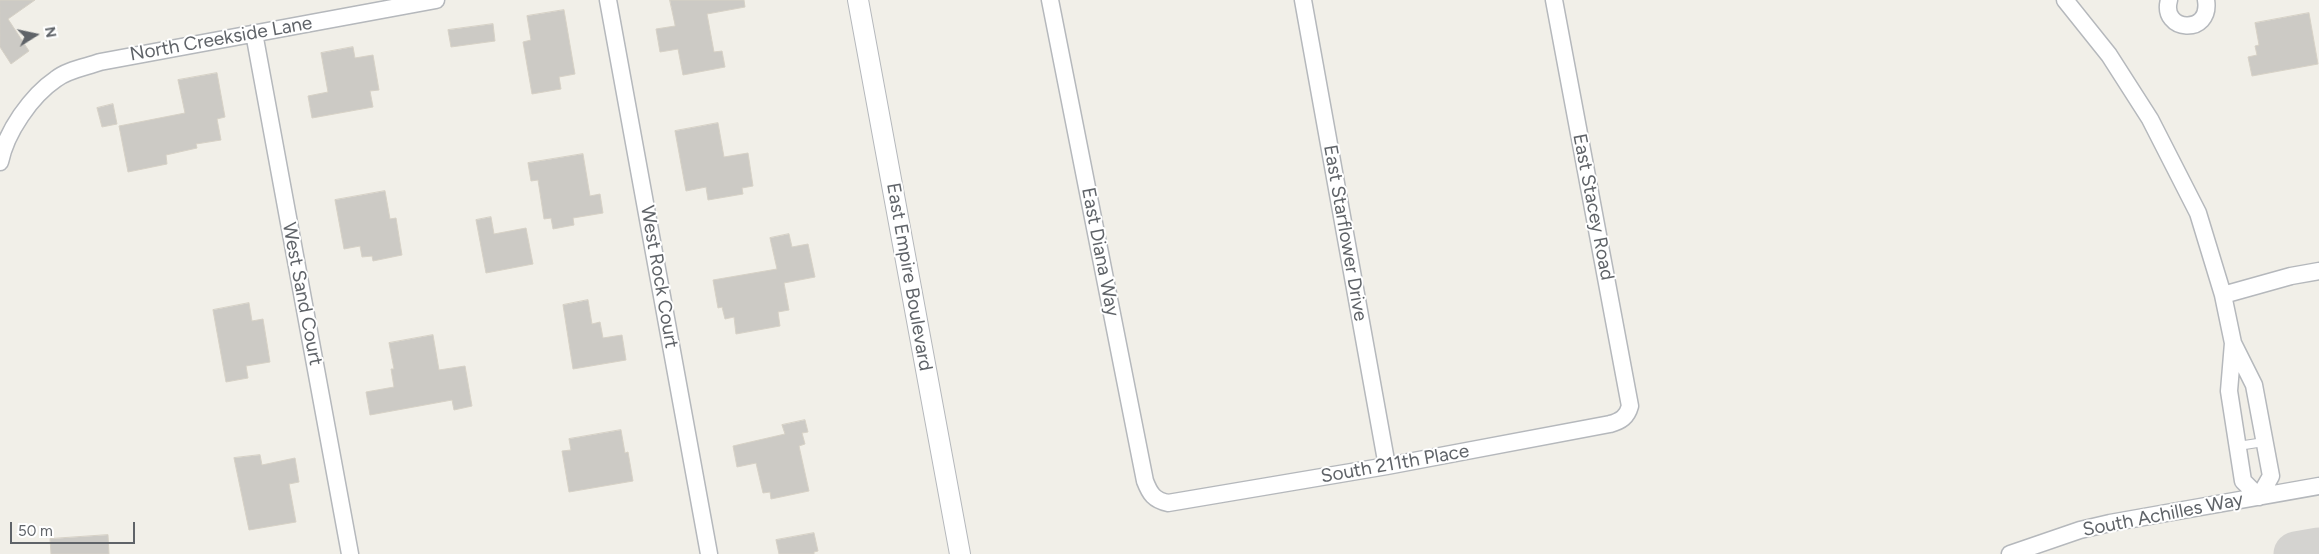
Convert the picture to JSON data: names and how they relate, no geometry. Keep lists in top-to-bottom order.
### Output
{
  "streets": {
    "street": [
      "North Creekside Lane",
      "East Stacey Road",
      "East Starflower Drive",
      "East Diana Way",
      "West Rock Court",
      "East Empire Boulevard",
      "West Sand Court",
      "South 211th Place",
      "South Achilles Way"
    ]
  },
  "crossings": [
    ["North Creekside Lane", "West Sand Court"],
    ["East Stacey Road", "South 211th Place"],
    ["East Starflower Drive", "South 211th Place"],
    ["East Diana Way", "South 211th Place"]
  ],
  "scale_bar": "50 m",
  "north": "right"
}
